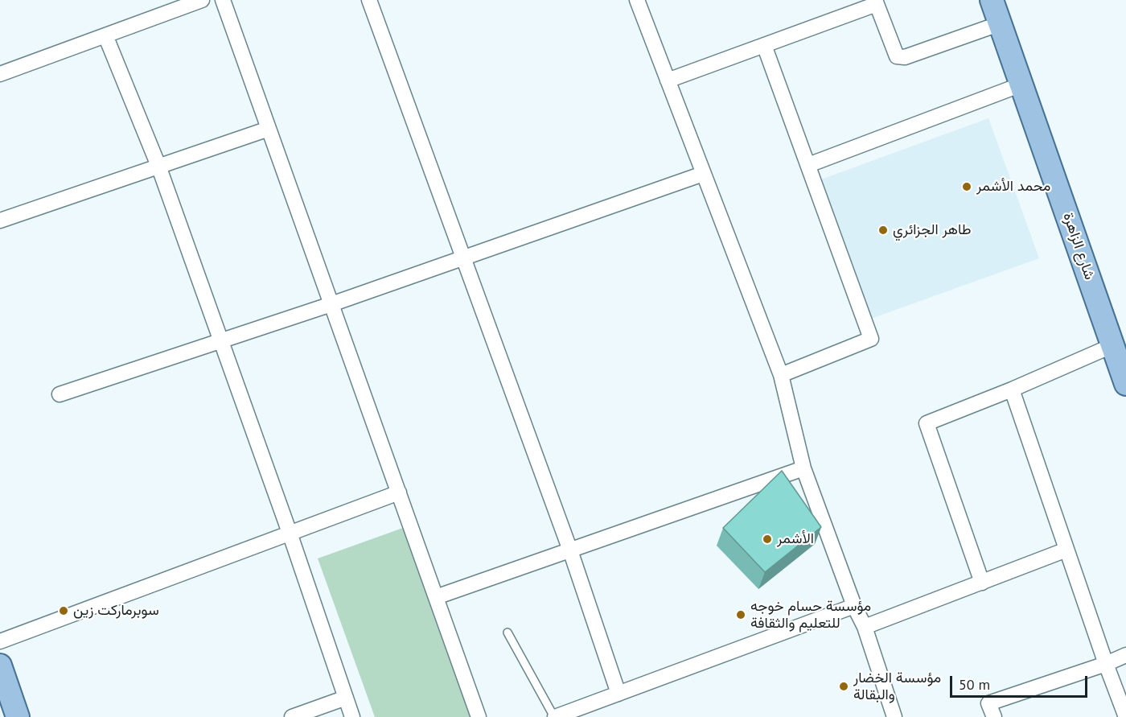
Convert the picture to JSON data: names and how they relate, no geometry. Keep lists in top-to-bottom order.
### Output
{
  "streets": {
    "main road": ["شارع الزاهرة"]
  },
  "places": [
    "محمد الأشمر",
    "طاهر الجزائري",
    "الأشمر",
    "سوبرماركت زين",
    "مؤسسة حسام خوجه للتعليم والثقافة",
    "مؤسسة الخضار والبقالة"
  ],
  "scale_bar": "50 m"
}
